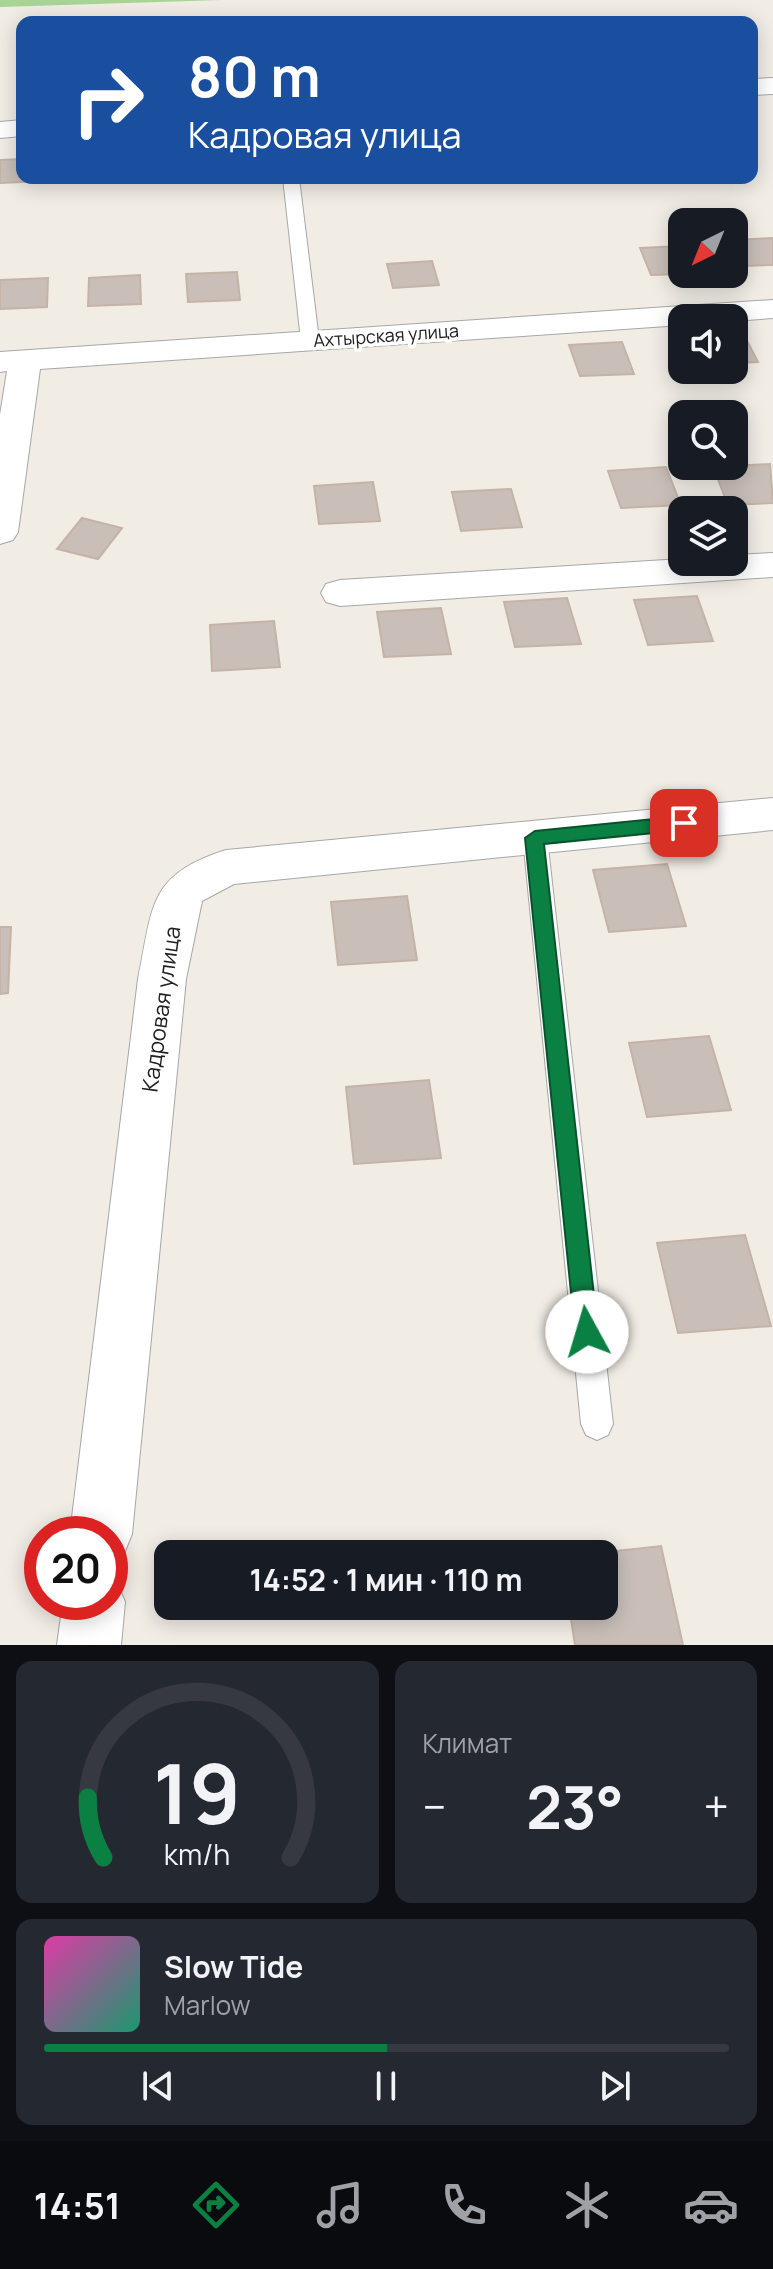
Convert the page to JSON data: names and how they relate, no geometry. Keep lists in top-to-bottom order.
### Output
{
  "streets": {
    "street": ["Ахтырская улица", "Кадровая улица"]
  },
  "north": "bottom left",
  "page": {
    "turn": ["80 m", "Кадровая улица"],
    "limit": "20",
    "trip": "14:52 · 1 мин · 110 m",
    "tile": "Климат",
    "heat": ["−", "23°", "+"],
    "song": ["Slow Tide", "Marlow"],
    "tabs": "14:51",
    "gauge": ["19", "km/h"]
  }
}
